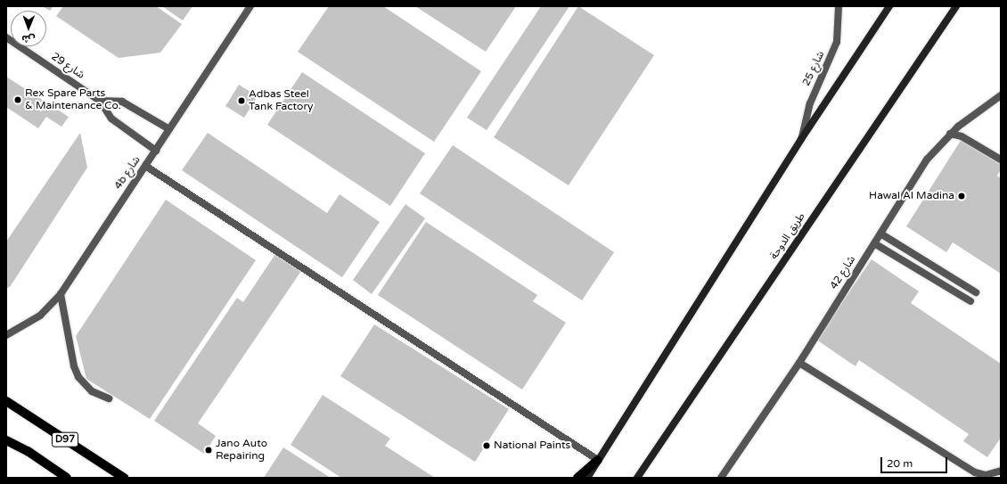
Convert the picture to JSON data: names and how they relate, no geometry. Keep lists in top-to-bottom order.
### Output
{
  "streets": {
    "main road": ["طريق الدوحة", "D97"],
    "street": [
      "شارع 29",
      "شارع 25",
      "4b شارع",
      "شارع 42"
    ]
  },
  "crossings": [
    ["شارع 29", "4b شارع"]
  ],
  "places": [
    "Rex Spare Parts & Maintenance Co.",
    "Adbas Steel Tank Factory",
    "Hawal Al Madina",
    "National Paints",
    "Jano Auto Repairing"
  ],
  "scale_bar": "20 m",
  "north": "bottom"
}
